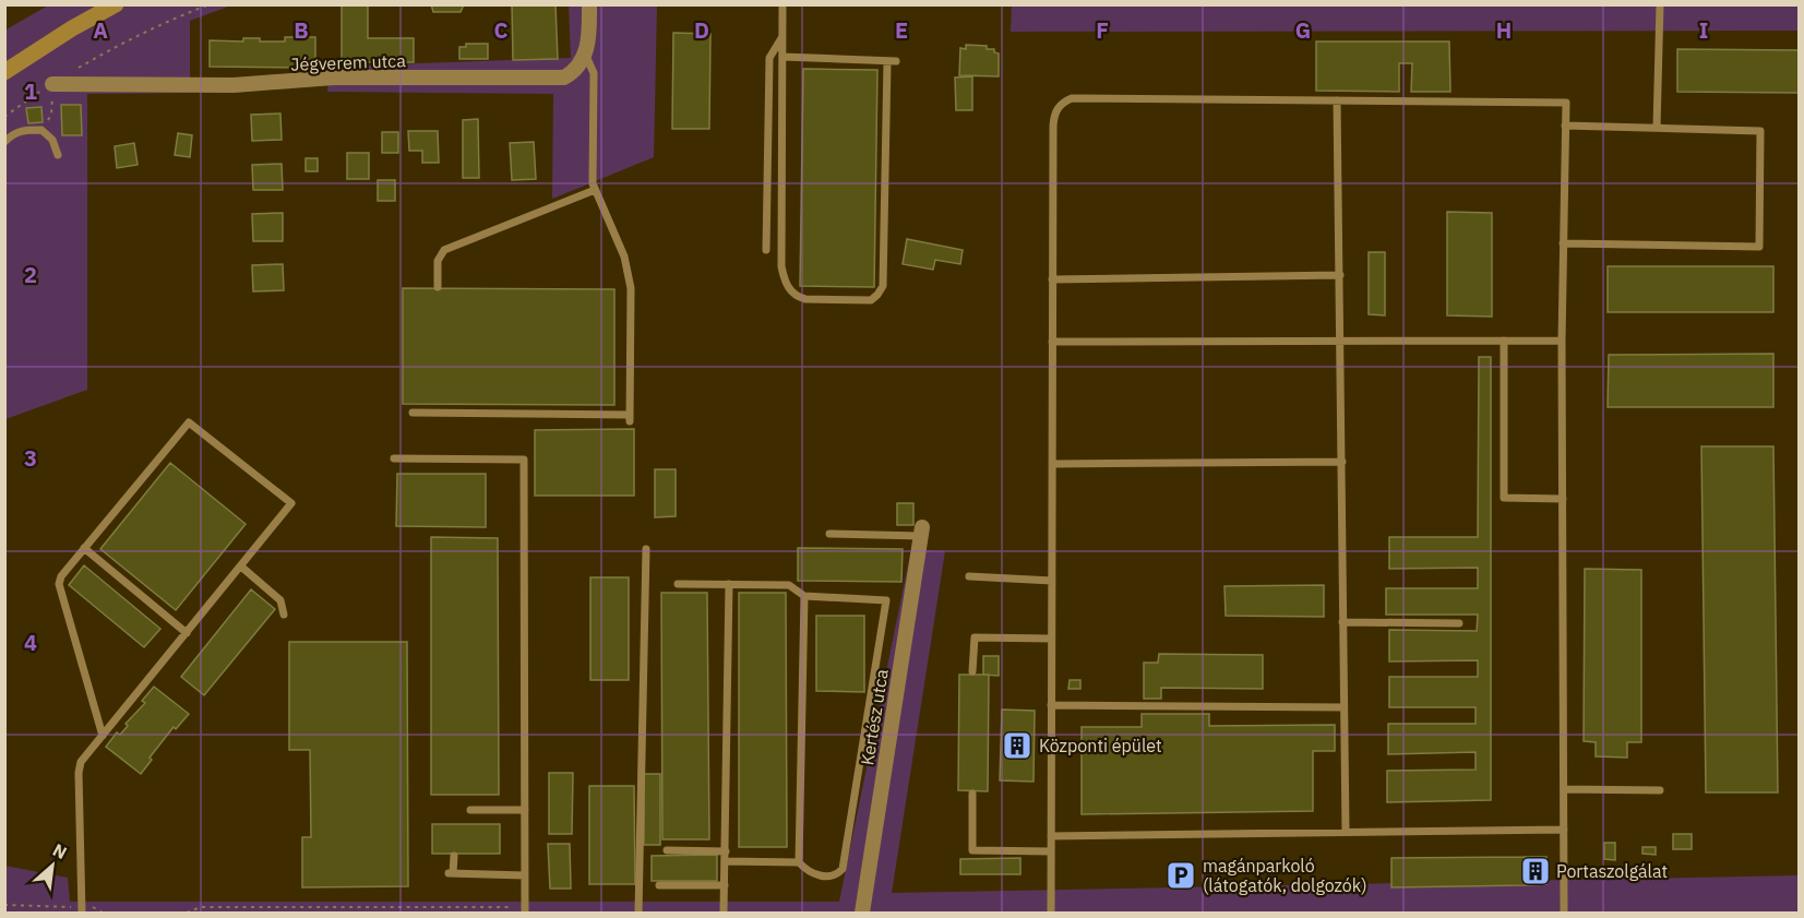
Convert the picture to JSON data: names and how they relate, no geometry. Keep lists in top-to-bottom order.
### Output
{
  "streets": {
    "street": ["Jégverem utca", "Kertész utca"]
  },
  "places": {
    "building": ["Központi épület", "Portaszolgálat"],
    "parking": ["magánparkoló (látogatók, dolgozók)"]
  },
  "north": "top right",
  "grid": {
    "columns": [
      "A",
      "B",
      "C",
      "D",
      "E",
      "F",
      "G",
      "H",
      "I"
    ],
    "rows": [
      "1",
      "2",
      "3",
      "4"
    ]
  }
}
